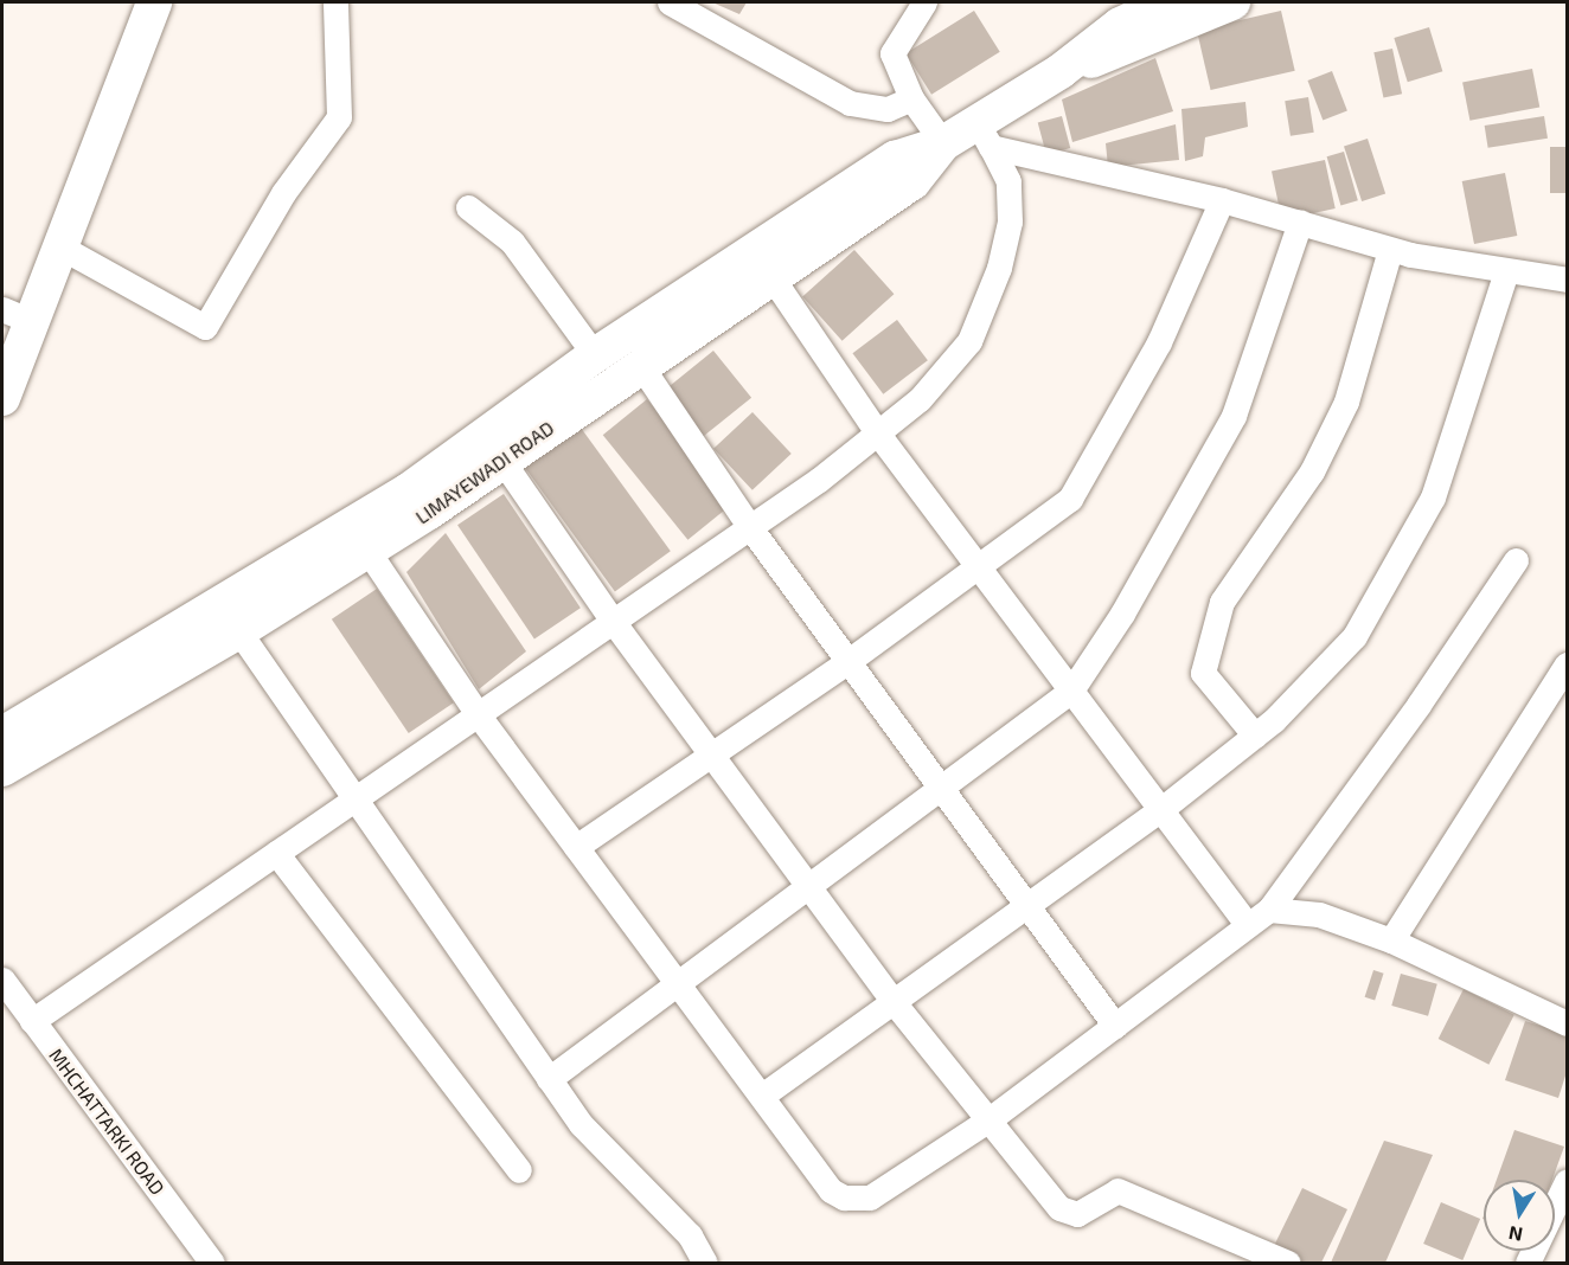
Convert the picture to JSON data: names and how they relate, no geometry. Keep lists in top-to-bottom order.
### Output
{
  "streets": {
    "street": ["LIMAYEWADI ROAD", "MHCHATTARKI ROAD"]
  },
  "north": "bottom"
}
